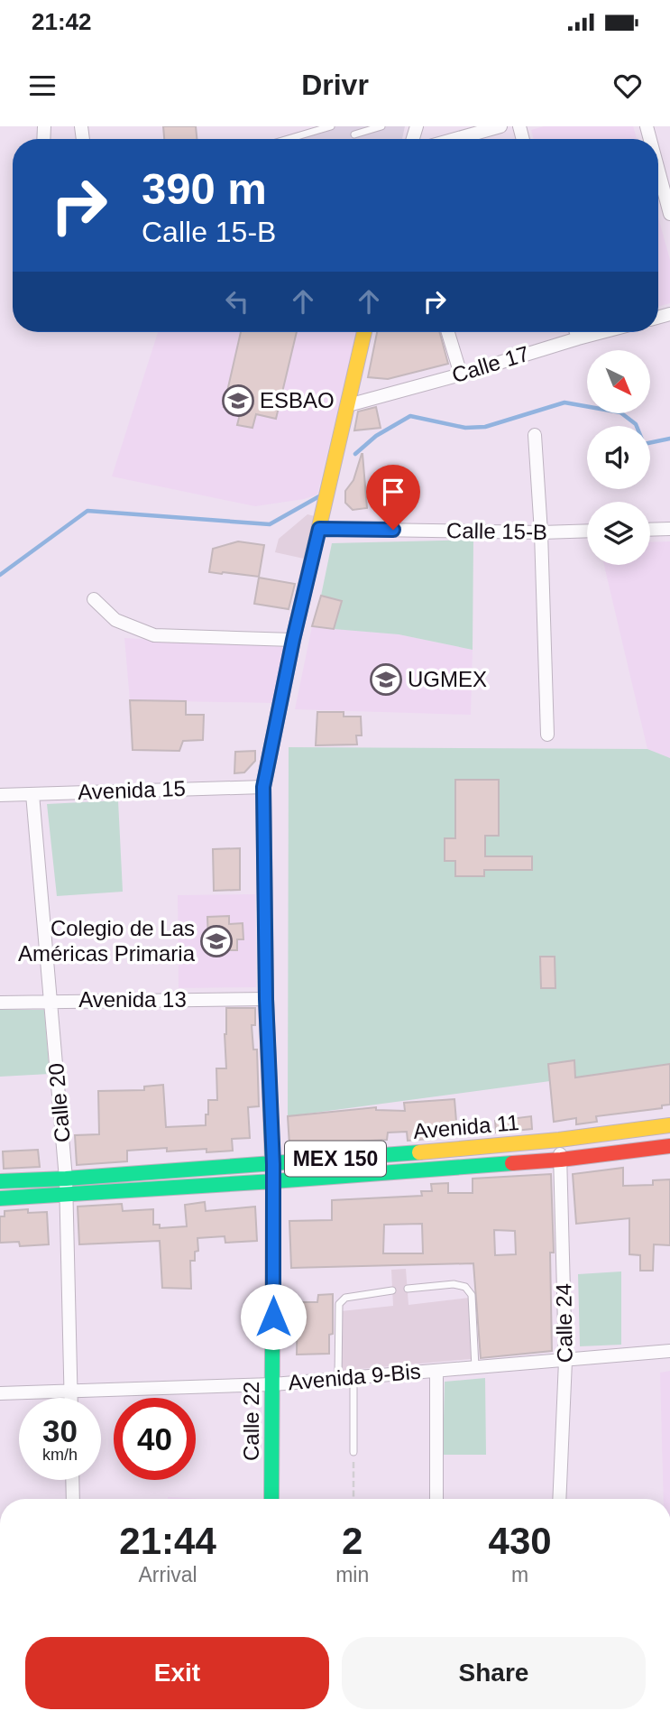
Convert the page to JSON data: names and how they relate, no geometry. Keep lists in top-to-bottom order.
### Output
{
  "streets": {
    "main road": ["Avenida 11", "MEX 150", "Calle 22"],
    "street": [
      "Calle 17",
      "Calle 15-B",
      "Avenida 15",
      "Avenida 13",
      "Calle 20",
      "Calle 24",
      "Avenida 9-Bis"
    ]
  },
  "crossings": [
    ["Calle 17", "Calle 22"],
    ["Calle 15-B", "Calle 22"],
    ["Avenida 15", "Calle 20"],
    ["Avenida 15", "Calle 22"],
    ["Avenida 13", "Calle 20"],
    ["Avenida 13", "Calle 22"],
    ["Calle 20", "Avenida 11"],
    ["Calle 20", "Avenida 9-Bis"],
    ["Avenida 11", "Calle 24"],
    ["Avenida 11", "Calle 22"],
    ["Calle 24", "Avenida 9-Bis"],
    ["Avenida 9-Bis", "Calle 22"]
  ],
  "places": {
    "school or university": ["ESBAO", "UGMEX", "Colegio de Las Américas Primaria"]
  },
  "north": "bottom right",
  "page": {
    "status": "21:42",
    "header": "Drivr",
    "turn": ["390 m", "Calle 15-B"],
    "speed": "30 km/h",
    "limit": "40",
    "eta": [
      "21:44",
      "Arrival",
      "2",
      "min",
      "430",
      "m"
    ],
    "buttons": ["Exit", "Share"]
  }
}
